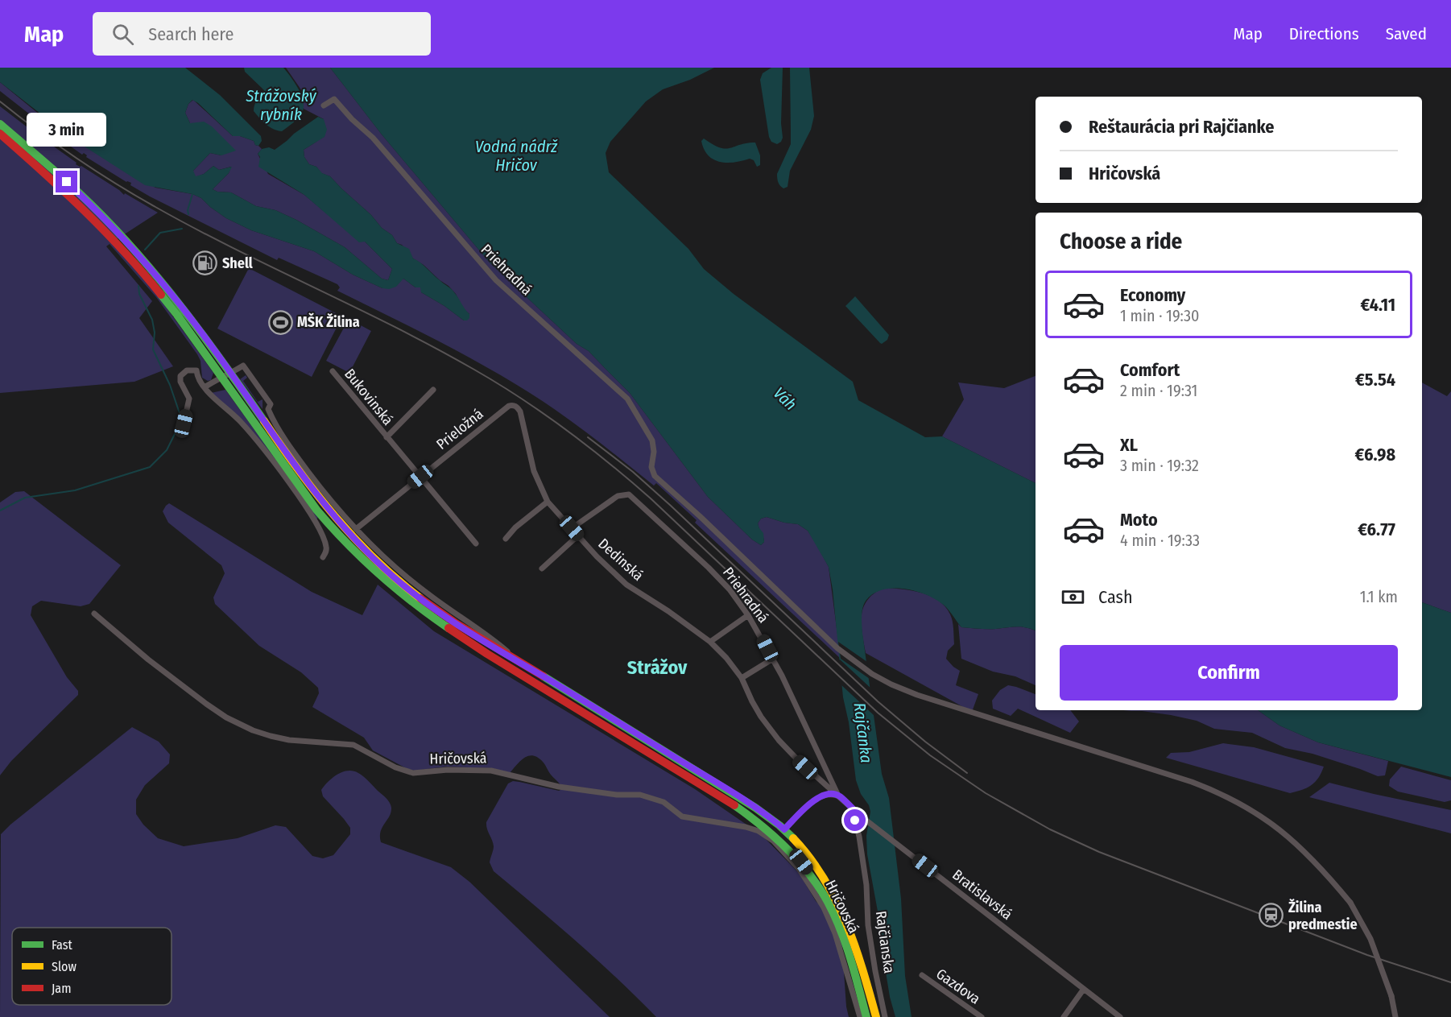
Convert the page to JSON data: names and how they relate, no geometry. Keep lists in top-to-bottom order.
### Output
{
  "streets": {
    "main road": ["Hričovská"],
    "street": [
      "Priehradná",
      "Bukovinská",
      "Prieložná",
      "Dedinská",
      "Bratislavská",
      "Rajčianska",
      "Gazdova"
    ]
  },
  "crossings": [
    ["Priehradná", "Dedinská"],
    ["Priehradná", "Bratislavská"],
    ["Bukovinská", "Prieložná"],
    ["Prieložná", "Dedinská"],
    ["Prieložná", "Hričovská"],
    ["Dedinská", "Bratislavská"],
    ["Bratislavská", "Rajčianska"]
  ],
  "districts": ["Strážov"],
  "water": [
    "Strážovský rybník",
    "Vodná nádrž Hričov",
    "Váh",
    "Rajčanka"
  ],
  "places": {
    "fuel station": ["Shell"],
    "sports": ["MŠK Žilina"],
    "station": ["Žilina predmestie"]
  },
  "legend": ["Fast", "Slow", "Jam"],
  "page": {
    "header": "Map",
    "search": "Search here",
    "nav": ["Map", "Directions", "Saved"],
    "banner": ["Reštaurácia pri Rajčianke", "Hričovská"],
    "bubble": "3 min",
    "heading": "Choose a ride",
    "list": [
      {
        "name": "Economy",
        "note": "1 min · 19:30",
        "value": "€4.11"
      },
      {
        "name": "Comfort",
        "note": "2 min · 19:31",
        "value": "€5.54"
      },
      {
        "name": "XL",
        "note": "3 min · 19:32",
        "value": "€6.98"
      },
      {
        "name": "Moto",
        "note": "4 min · 19:33",
        "value": "€6.77"
      }
    ],
    "pay": ["Cash", "1.1 km"],
    "buttons": "Confirm"
  }
}
